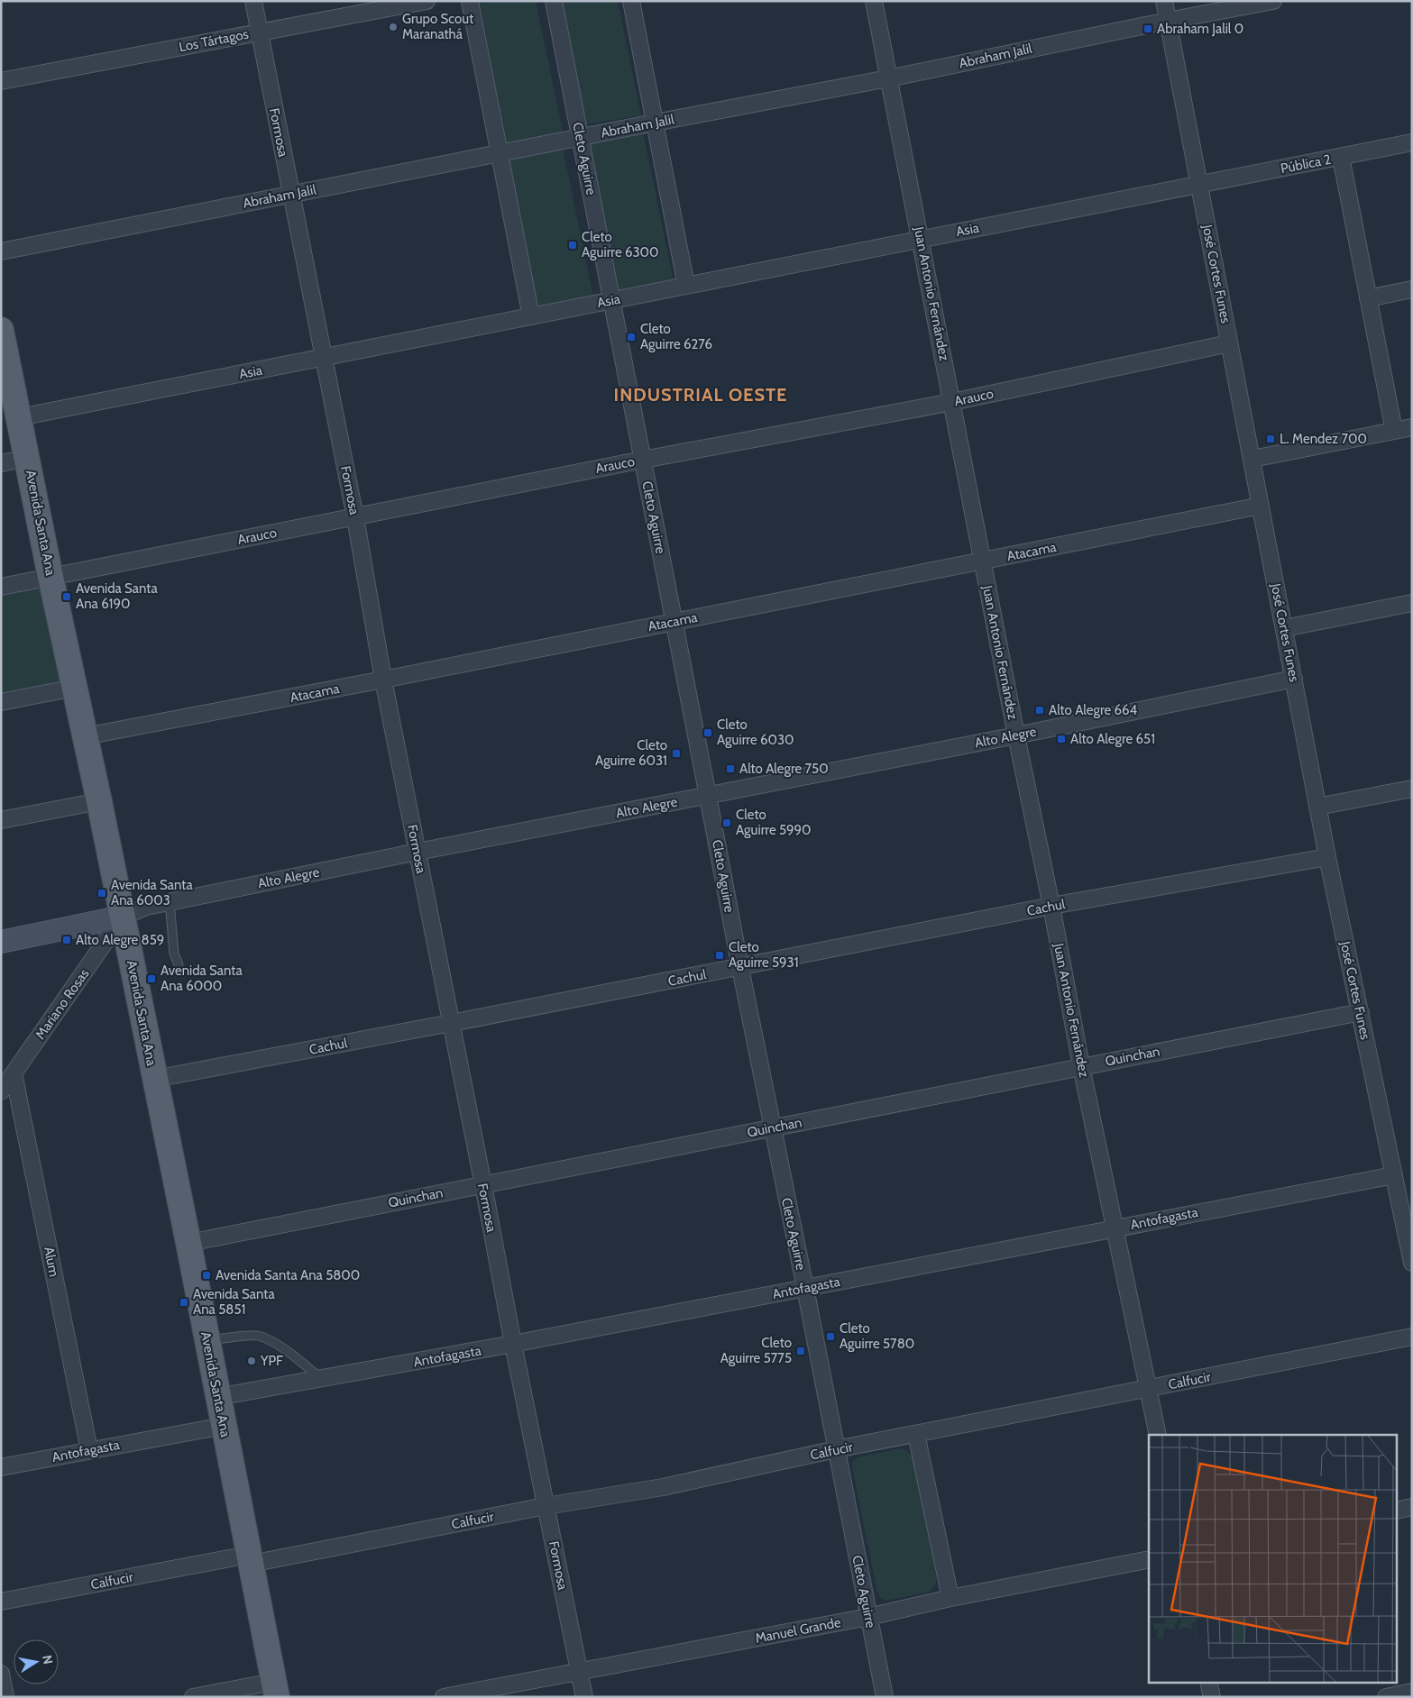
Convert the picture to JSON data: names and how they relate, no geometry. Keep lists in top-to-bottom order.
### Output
{
  "streets": {
    "main road": ["Avenida Santa Ana", "Alto Alegre"],
    "street": [
      "Los Tártagos",
      "Abraham Jalil",
      "Formosa",
      "Cleto Aguirre",
      "Pública 2",
      "Asia",
      "José Cortes Funes",
      "Juan Antonio Fernández",
      "Arauco",
      "Atacama",
      "Cachul",
      "Mariano Rosas",
      "Quinchan",
      "Antofagasta",
      "Alum",
      "Calfucir",
      "Manuel Grande"
    ]
  },
  "crossings": [
    ["Los Tártagos", "Formosa"],
    ["Abraham Jalil", "Formosa"],
    ["Abraham Jalil", "Cleto Aguirre"],
    ["Abraham Jalil", "José Cortes Funes"],
    ["Abraham Jalil", "Juan Antonio Fernández"],
    ["Formosa", "Asia"],
    ["Formosa", "Arauco"],
    ["Formosa", "Atacama"],
    ["Formosa", "Alto Alegre"],
    ["Formosa", "Cachul"],
    ["Formosa", "Quinchan"],
    ["Formosa", "Antofagasta"],
    ["Formosa", "Calfucir"],
    ["Formosa", "Manuel Grande"],
    ["Cleto Aguirre", "Asia"],
    ["Cleto Aguirre", "Arauco"],
    ["Cleto Aguirre", "Atacama"],
    ["Cleto Aguirre", "Alto Alegre"],
    ["Cleto Aguirre", "Cachul"],
    ["Cleto Aguirre", "Quinchan"],
    ["Cleto Aguirre", "Antofagasta"],
    ["Cleto Aguirre", "Calfucir"],
    ["Cleto Aguirre", "Manuel Grande"],
    ["Pública 2", "Asia"],
    ["Pública 2", "José Cortes Funes"],
    ["Asia", "José Cortes Funes"],
    ["Asia", "Juan Antonio Fernández"],
    ["Asia", "Avenida Santa Ana"],
    ["José Cortes Funes", "Arauco"],
    ["José Cortes Funes", "Atacama"],
    ["José Cortes Funes", "Alto Alegre"],
    ["José Cortes Funes", "Cachul"],
    ["José Cortes Funes", "Quinchan"],
    ["José Cortes Funes", "Antofagasta"],
    ["Juan Antonio Fernández", "Arauco"],
    ["Juan Antonio Fernández", "Atacama"],
    ["Juan Antonio Fernández", "Alto Alegre"],
    ["Juan Antonio Fernández", "Cachul"],
    ["Juan Antonio Fernández", "Quinchan"],
    ["Juan Antonio Fernández", "Antofagasta"],
    ["Juan Antonio Fernández", "Calfucir"],
    ["Arauco", "Avenida Santa Ana"],
    ["Avenida Santa Ana", "Atacama"],
    ["Avenida Santa Ana", "Alto Alegre"],
    ["Avenida Santa Ana", "Cachul"],
    ["Avenida Santa Ana", "Mariano Rosas"],
    ["Avenida Santa Ana", "Quinchan"],
    ["Avenida Santa Ana", "Antofagasta"],
    ["Avenida Santa Ana", "Calfucir"],
    ["Alto Alegre", "Mariano Rosas"],
    ["Mariano Rosas", "Alum"],
    ["Antofagasta", "Alum"]
  ],
  "districts": ["INDUSTRIAL OESTE"],
  "places": {
    "other": ["Grupo Scout Maranathá", "YPF"],
    "transit": [
      "Abraham Jalil 0",
      "Cleto Aguirre 6300",
      "Cleto Aguirre 6276",
      "L. Mendez 700",
      "Avenida Santa Ana 6190",
      "Alto Alegre 664",
      "Cleto Aguirre 6030",
      "Alto Alegre 651",
      "Cleto Aguirre 6031",
      "Alto Alegre 750",
      "Cleto Aguirre 5990",
      "Avenida Santa Ana 6003",
      "Alto Alegre 859",
      "Cleto Aguirre 5931",
      "Avenida Santa Ana 6000",
      "Avenida Santa Ana 5800",
      "Avenida Santa Ana 5851",
      "Cleto Aguirre 5780",
      "Cleto Aguirre 5775"
    ]
  },
  "north": "right"
}
